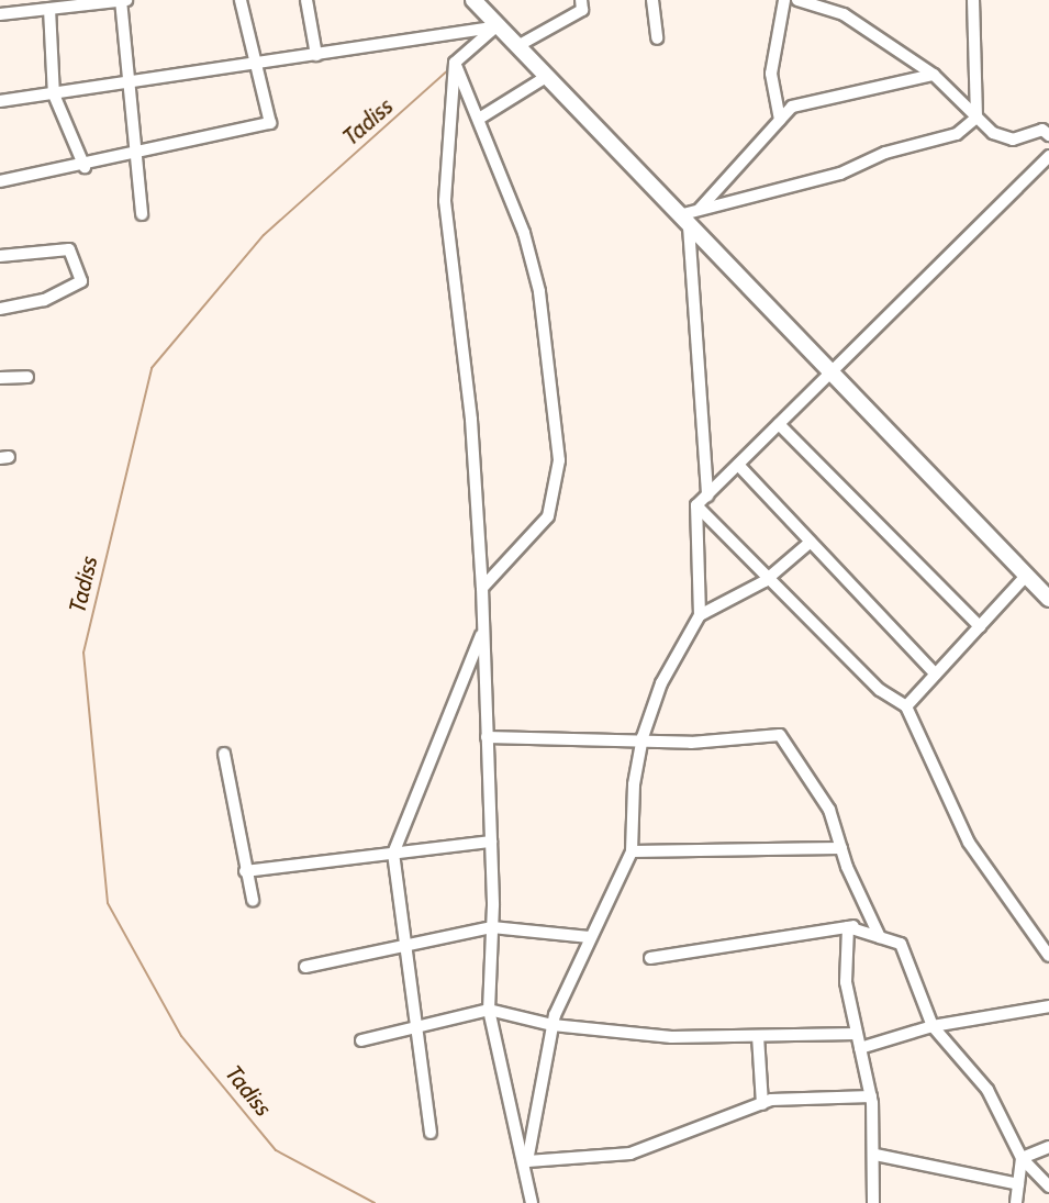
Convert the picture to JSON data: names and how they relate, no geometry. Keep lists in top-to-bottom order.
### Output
{
  "water": ["Tadiss"]
}
